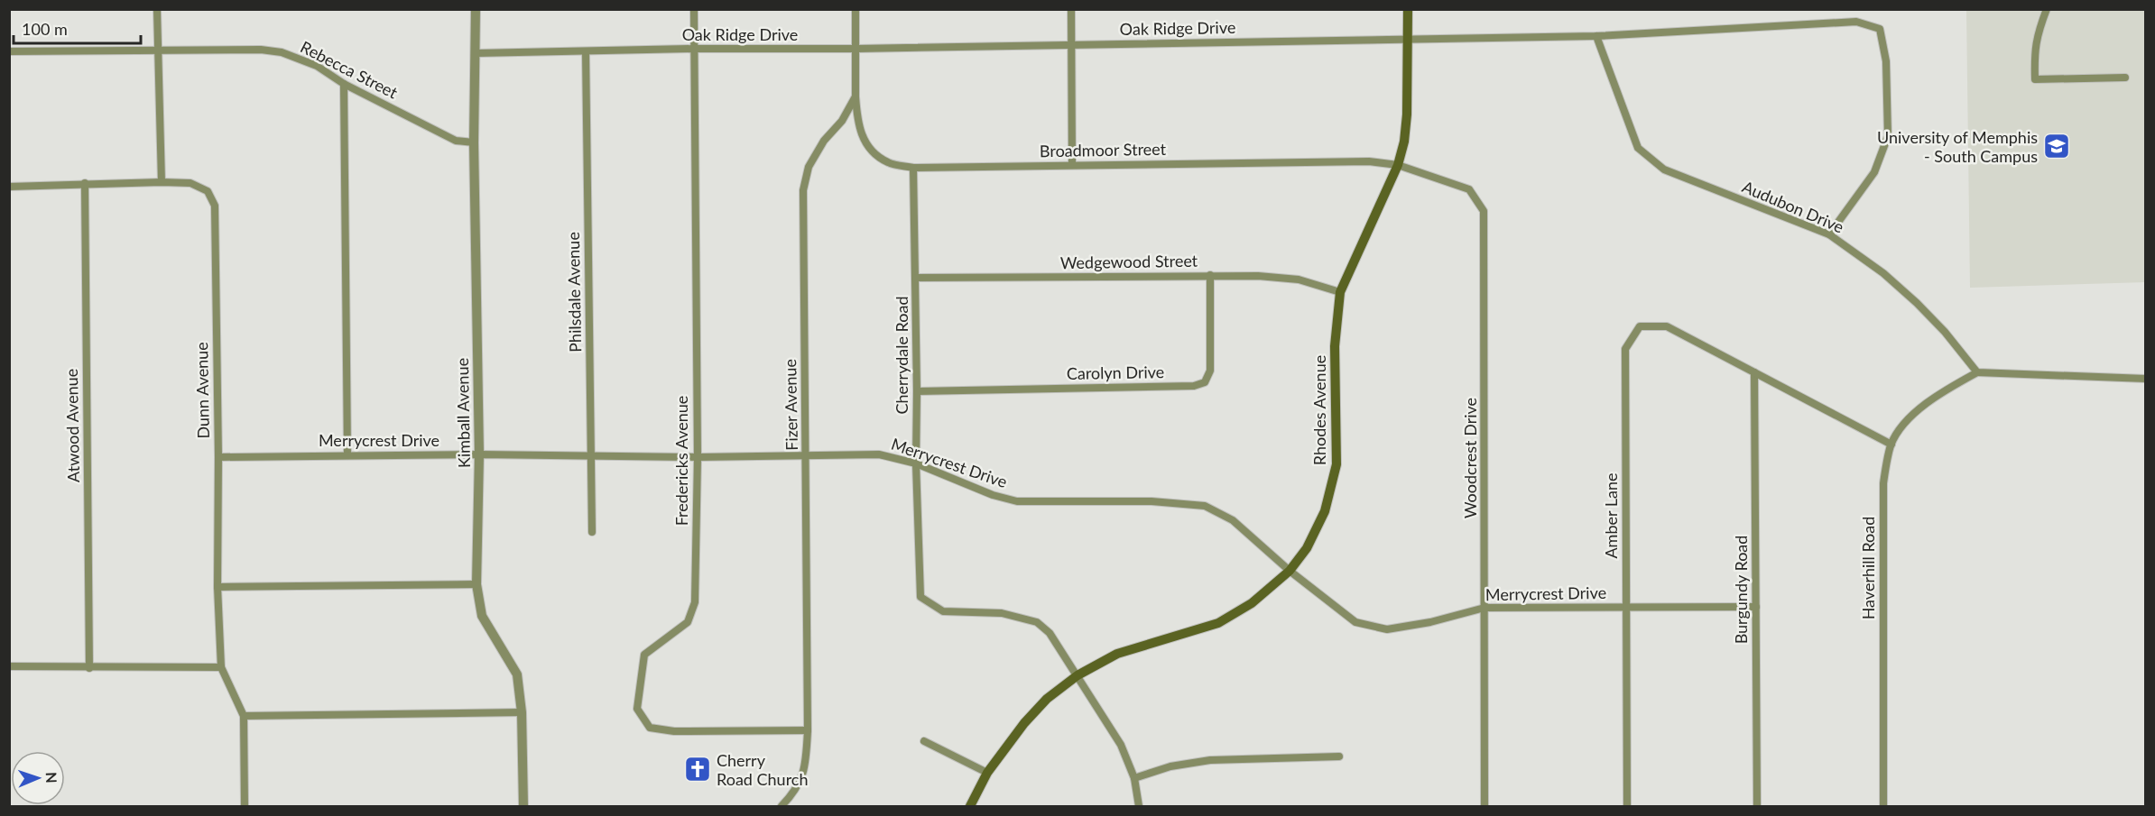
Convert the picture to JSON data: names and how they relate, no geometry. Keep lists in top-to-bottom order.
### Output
{
  "streets": {
    "main road": ["Rhodes Avenue"],
    "street": [
      "Oak Ridge Drive",
      "Rebecca Street",
      "Broadmoor Street",
      "Audubon Drive",
      "Wedgewood Street",
      "Philsdale Avenue",
      "Cherrydale Road",
      "Carolyn Drive",
      "Dunn Avenue",
      "Fizer Avenue",
      "Kimball Avenue",
      "Atwood Avenue",
      "Merrycrest Drive",
      "Woodcrest Drive",
      "Fredericks Avenue",
      "Amber Lane",
      "Haverhill Road",
      "Burgundy Road"
    ]
  },
  "crossings": [
    ["Oak Ridge Drive", "Audubon Drive"],
    ["Oak Ridge Drive", "Philsdale Avenue"],
    ["Oak Ridge Drive", "Fizer Avenue"],
    ["Oak Ridge Drive", "Rhodes Avenue"],
    ["Oak Ridge Drive", "Kimball Avenue"],
    ["Oak Ridge Drive", "Fredericks Avenue"],
    ["Rebecca Street", "Kimball Avenue"],
    ["Broadmoor Street", "Cherrydale Road"],
    ["Broadmoor Street", "Fizer Avenue"],
    ["Broadmoor Street", "Rhodes Avenue"],
    ["Broadmoor Street", "Woodcrest Drive"],
    ["Audubon Drive", "Haverhill Road"],
    ["Wedgewood Street", "Cherrydale Road"],
    ["Wedgewood Street", "Carolyn Drive"],
    ["Wedgewood Street", "Rhodes Avenue"],
    ["Philsdale Avenue", "Merrycrest Drive"],
    ["Cherrydale Road", "Carolyn Drive"],
    ["Cherrydale Road", "Rhodes Avenue"],
    ["Cherrydale Road", "Merrycrest Drive"],
    ["Dunn Avenue", "Atwood Avenue"],
    ["Dunn Avenue", "Merrycrest Drive"],
    ["Fizer Avenue", "Merrycrest Drive"],
    ["Fizer Avenue", "Fredericks Avenue"],
    ["Rhodes Avenue", "Merrycrest Drive"],
    ["Rhodes Avenue", "Woodcrest Drive"],
    ["Kimball Avenue", "Merrycrest Drive"],
    ["Merrycrest Drive", "Woodcrest Drive"],
    ["Merrycrest Drive", "Fredericks Avenue"],
    ["Merrycrest Drive", "Amber Lane"],
    ["Merrycrest Drive", "Burgundy Road"],
    ["Amber Lane", "Burgundy Road"]
  ],
  "places": {
    "school or university": ["University of Memphis - South Campus"],
    "church": ["Cherry Road Church"]
  },
  "scale_bar": "100 m",
  "north": "right"
}
